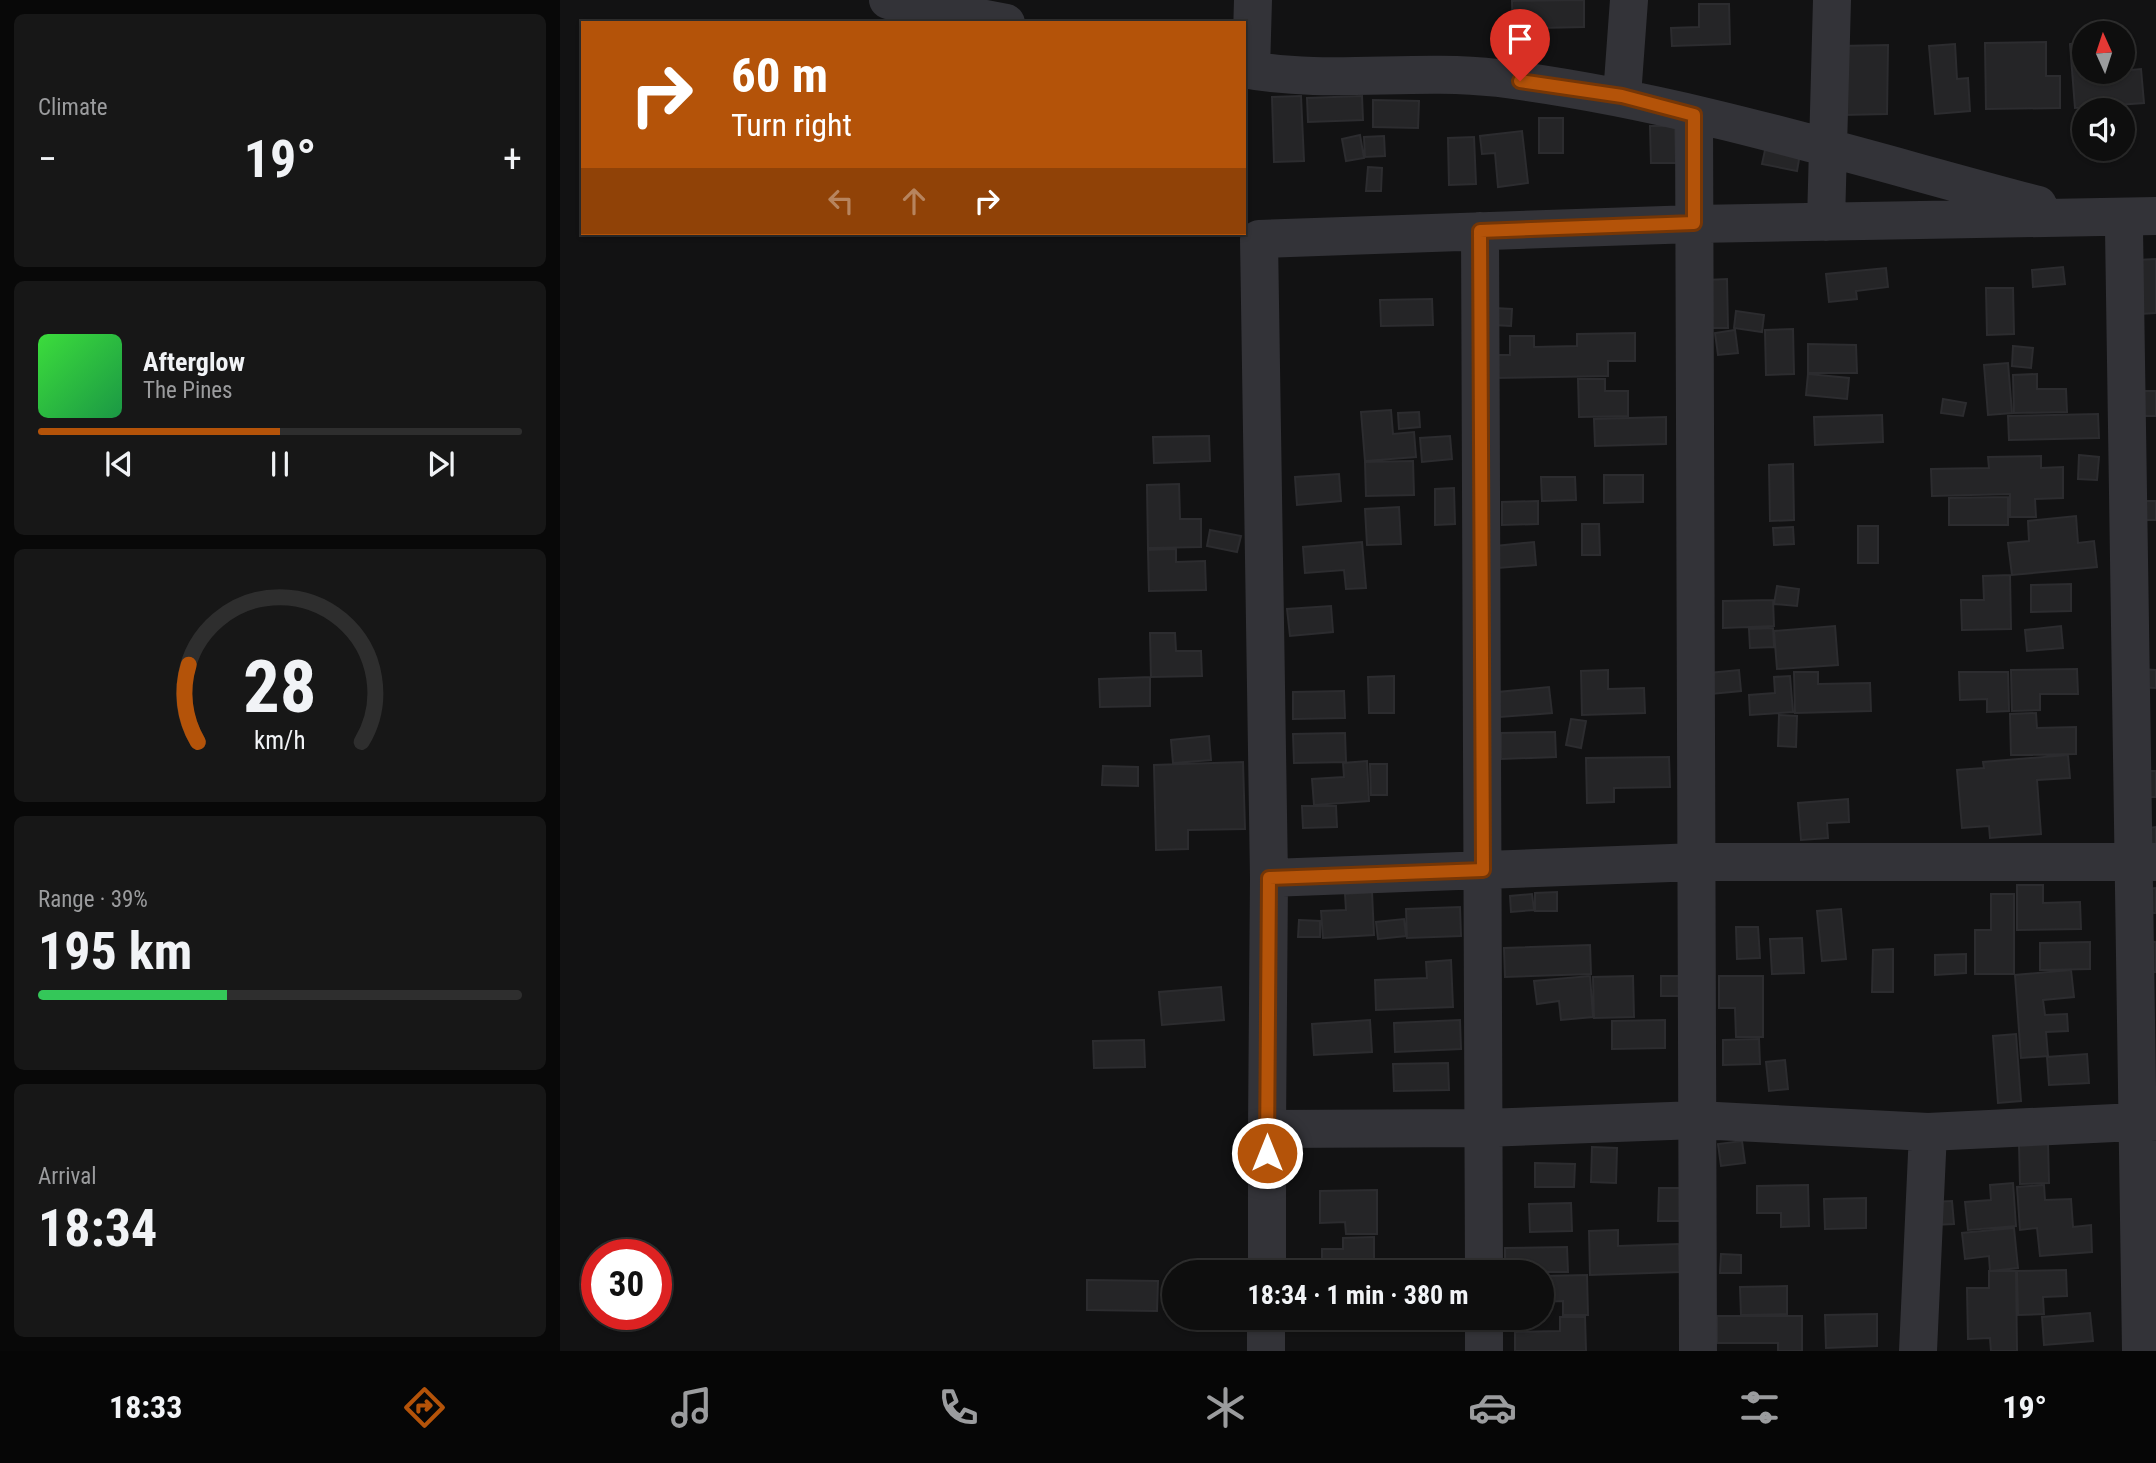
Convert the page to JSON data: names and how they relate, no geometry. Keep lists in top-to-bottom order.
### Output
{
  "north": "top",
  "page": {
    "tile": [
      "Climate",
      ["Range · 39%", "195 km"],
      ["Arrival", "18:34"]
    ],
    "turn": ["60 m", "Turn right"],
    "heat": ["−", "19°", "+"],
    "song": ["Afterglow", "The Pines"],
    "limit": "30",
    "trip": "18:34 · 1 min · 380 m",
    "tabs": ["18:33", "19°"],
    "gauge": ["28", "km/h"]
  }
}
